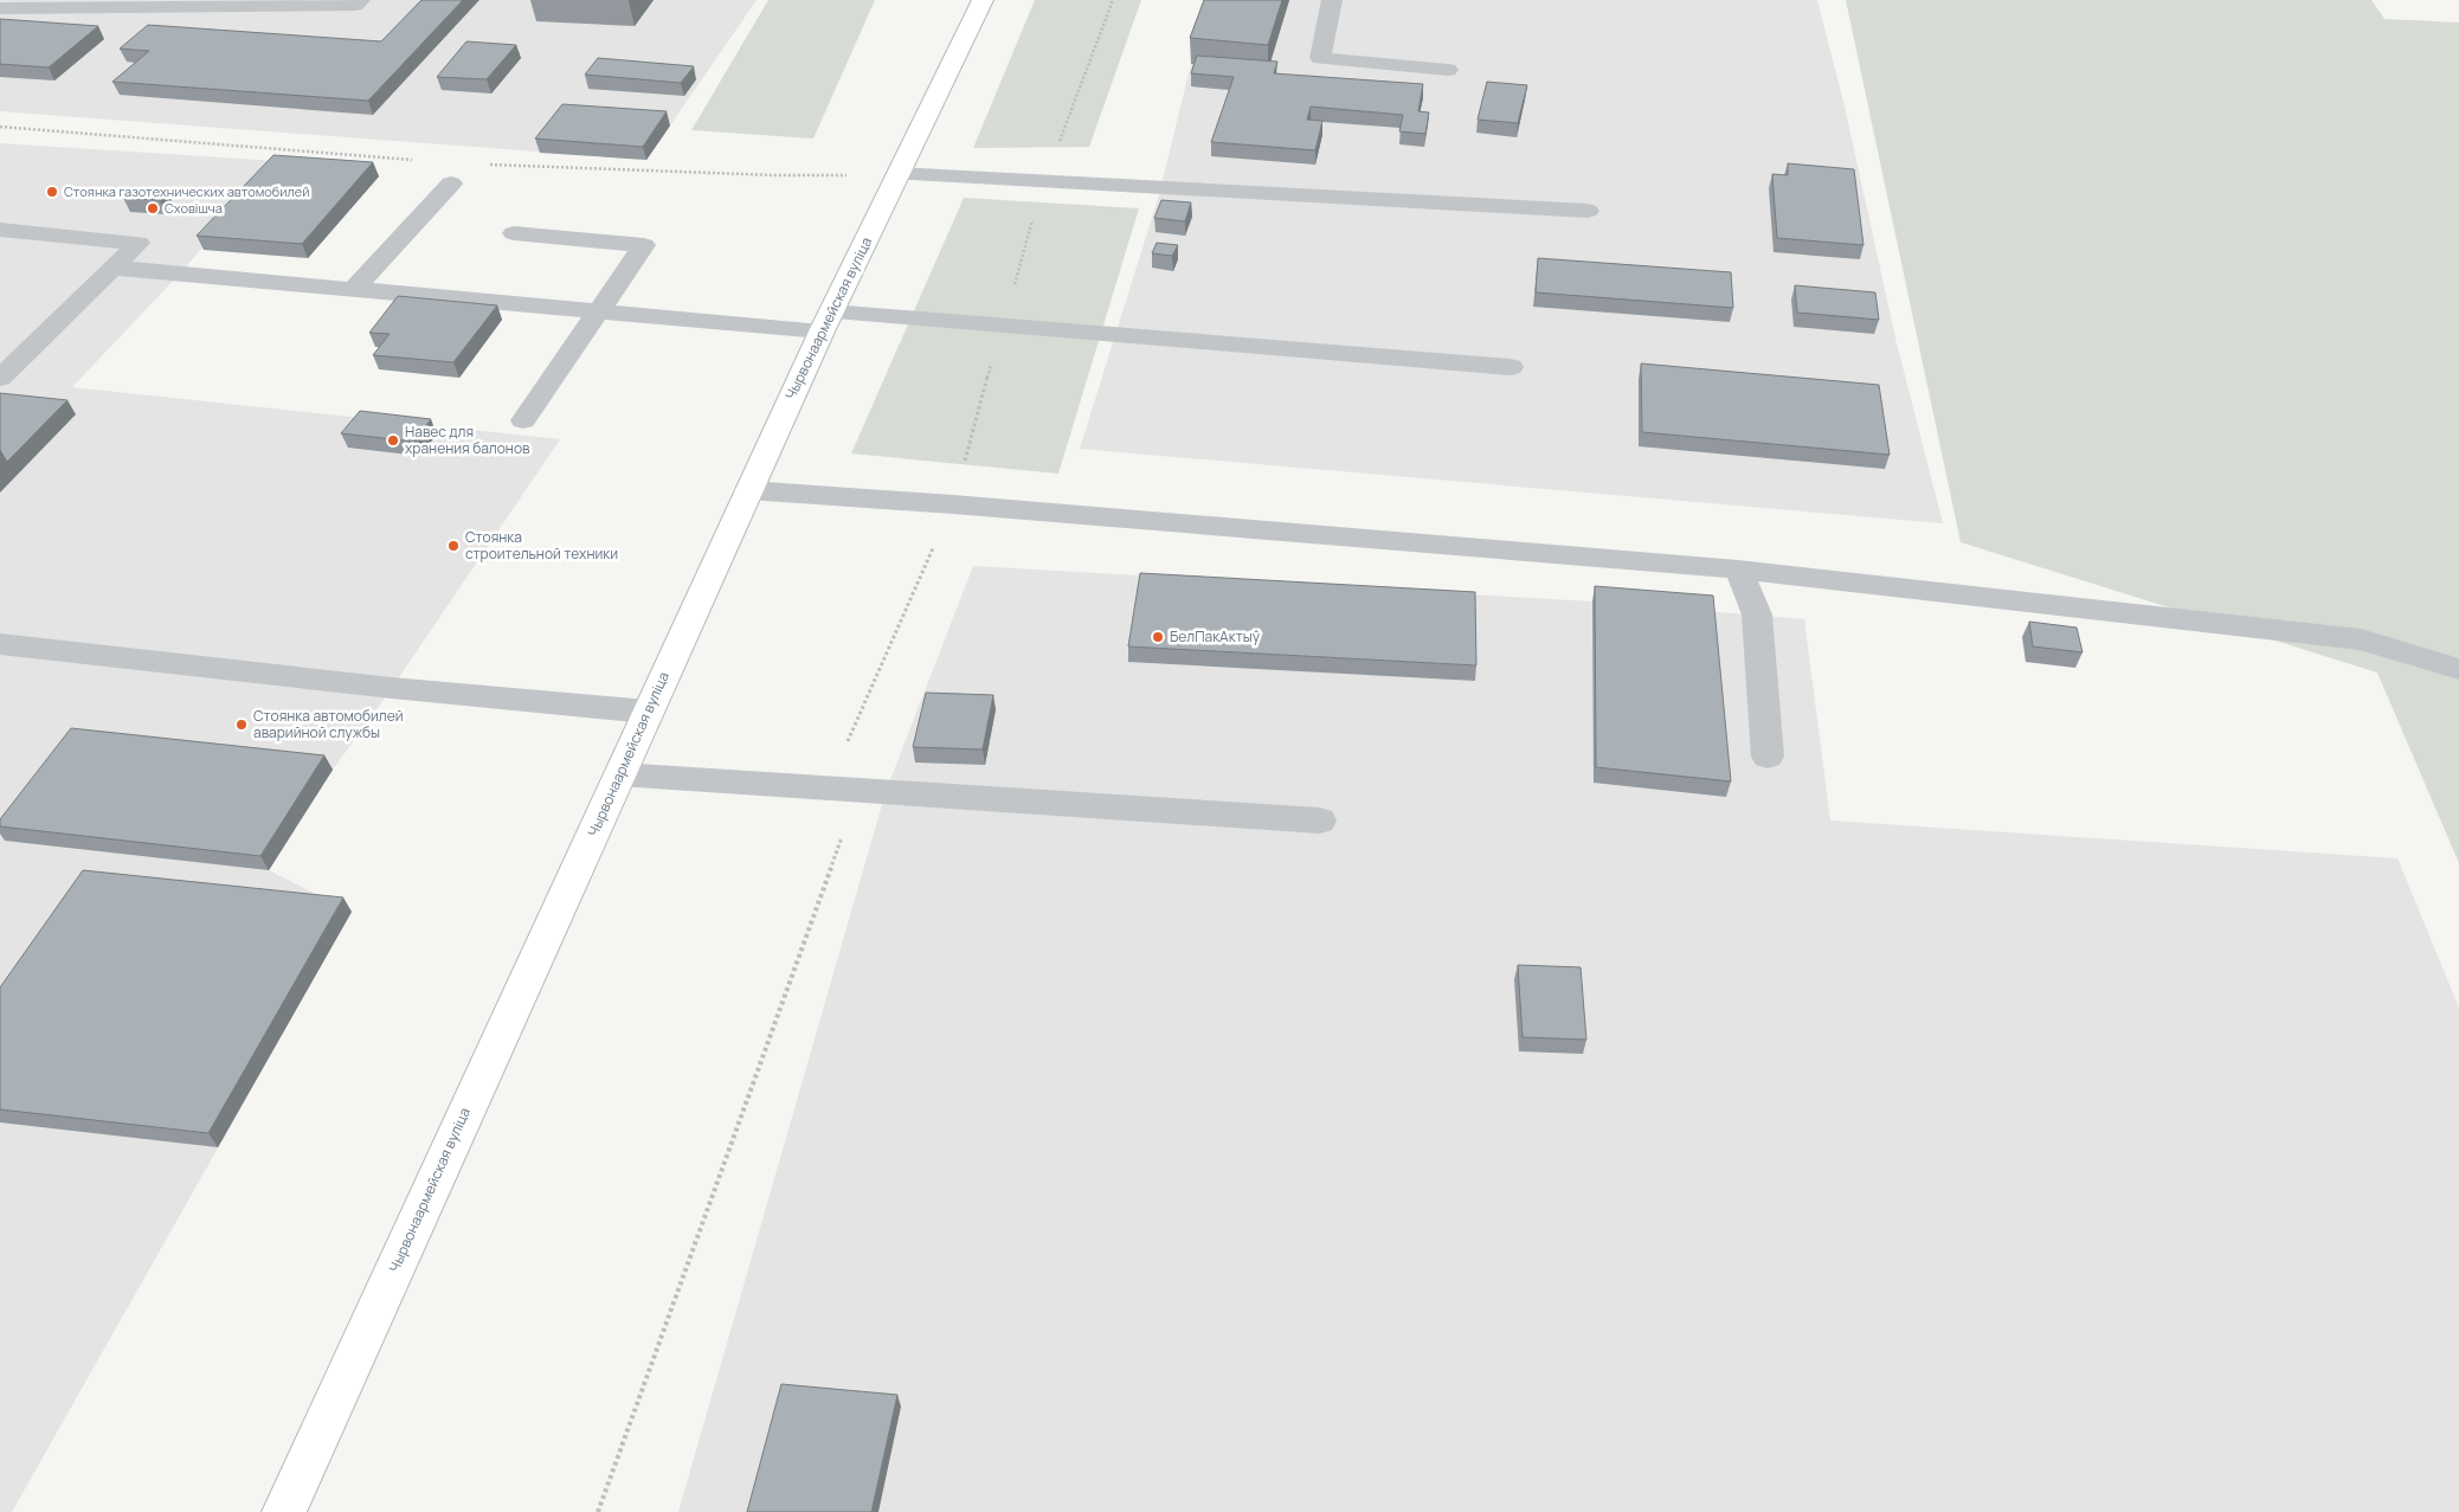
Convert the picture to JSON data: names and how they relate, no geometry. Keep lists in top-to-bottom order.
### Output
{
  "streets": {
    "street": ["Чырвонаармейская вуліца"]
  },
  "places": [
    "Стоянка газотехнических автомобилей",
    "Сховішча",
    "Навес для хранения балонов",
    "Стоянка строительной техники",
    "БелПакАктыў",
    "Стоянка автомобилей аварийной службы"
  ]
}
